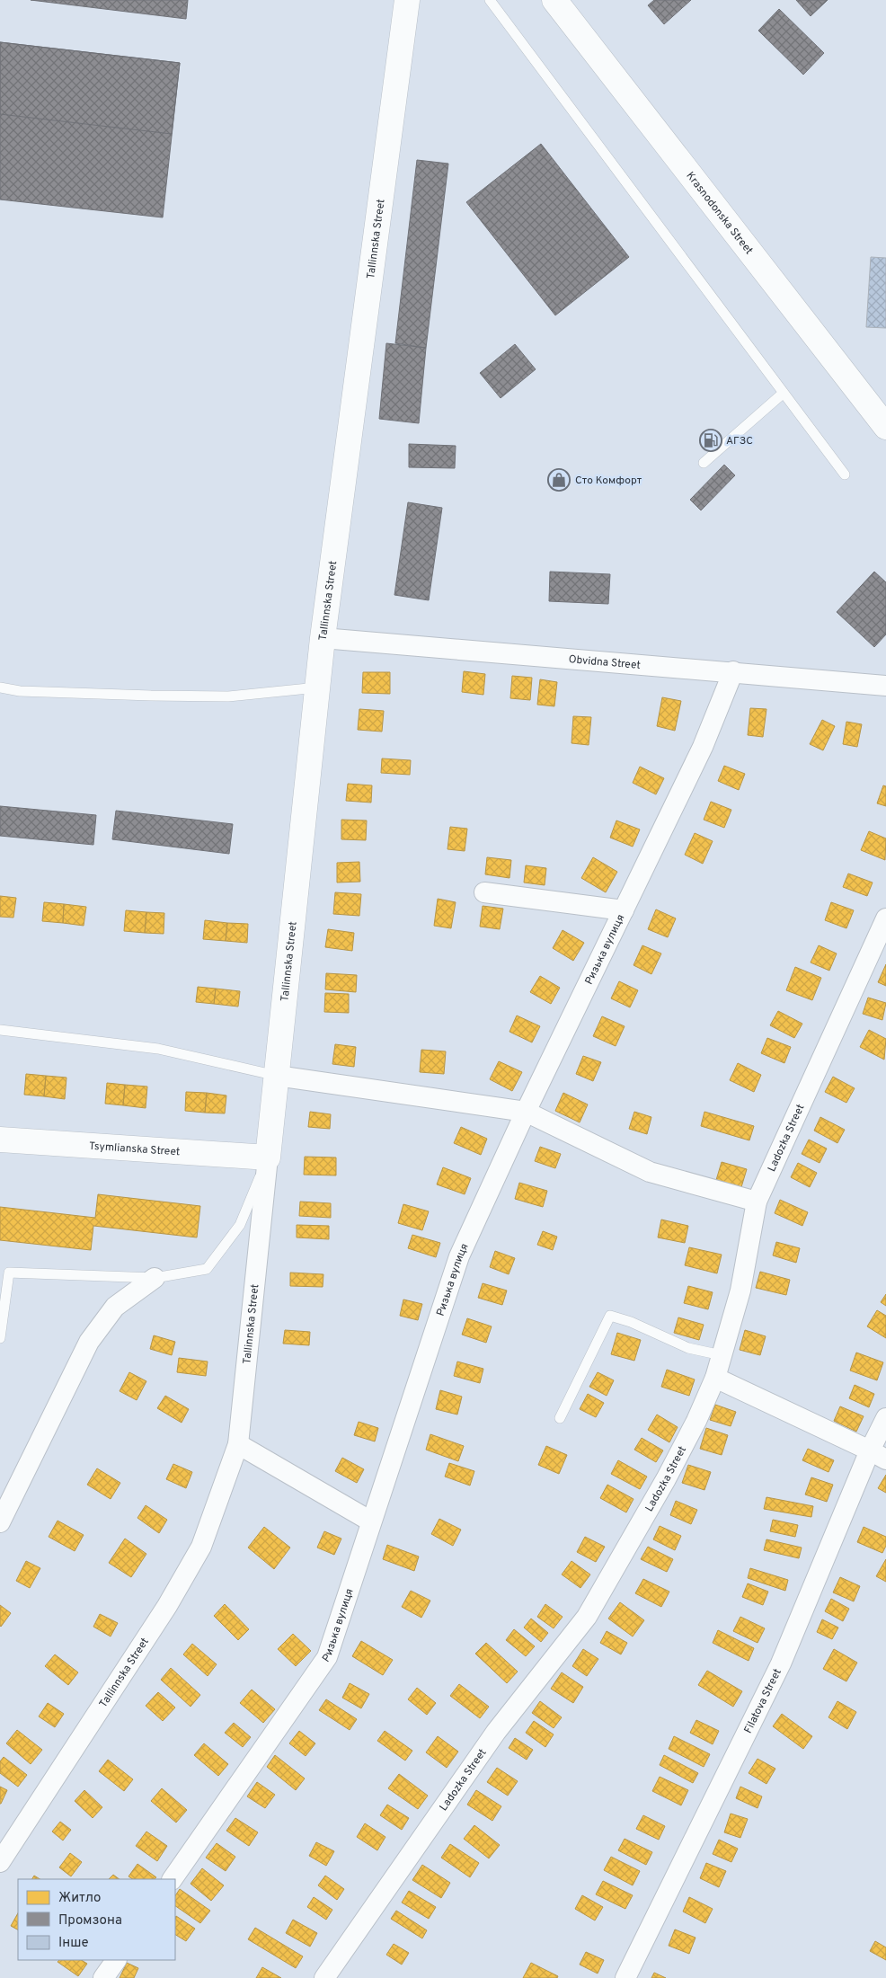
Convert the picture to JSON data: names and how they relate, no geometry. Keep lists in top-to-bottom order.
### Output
{
  "streets": {
    "street": [
      "Krasnodonska Street",
      "Tallinnska Street",
      "Obvidna Street",
      "Ризька вулиця",
      "Ladozka Street",
      "Tsymlianska Street",
      "Filatova Street"
    ]
  },
  "crossings": [
    ["Tallinnska Street", "Obvidna Street"],
    ["Tallinnska Street", "Tsymlianska Street"],
    ["Obvidna Street", "Ризька вулиця"]
  ],
  "places": {
    "fuel station": ["АГЗС"],
    "shop": ["Сто Комфорт"]
  },
  "legend": ["Житло", "Промзона", "Інше"]
}
